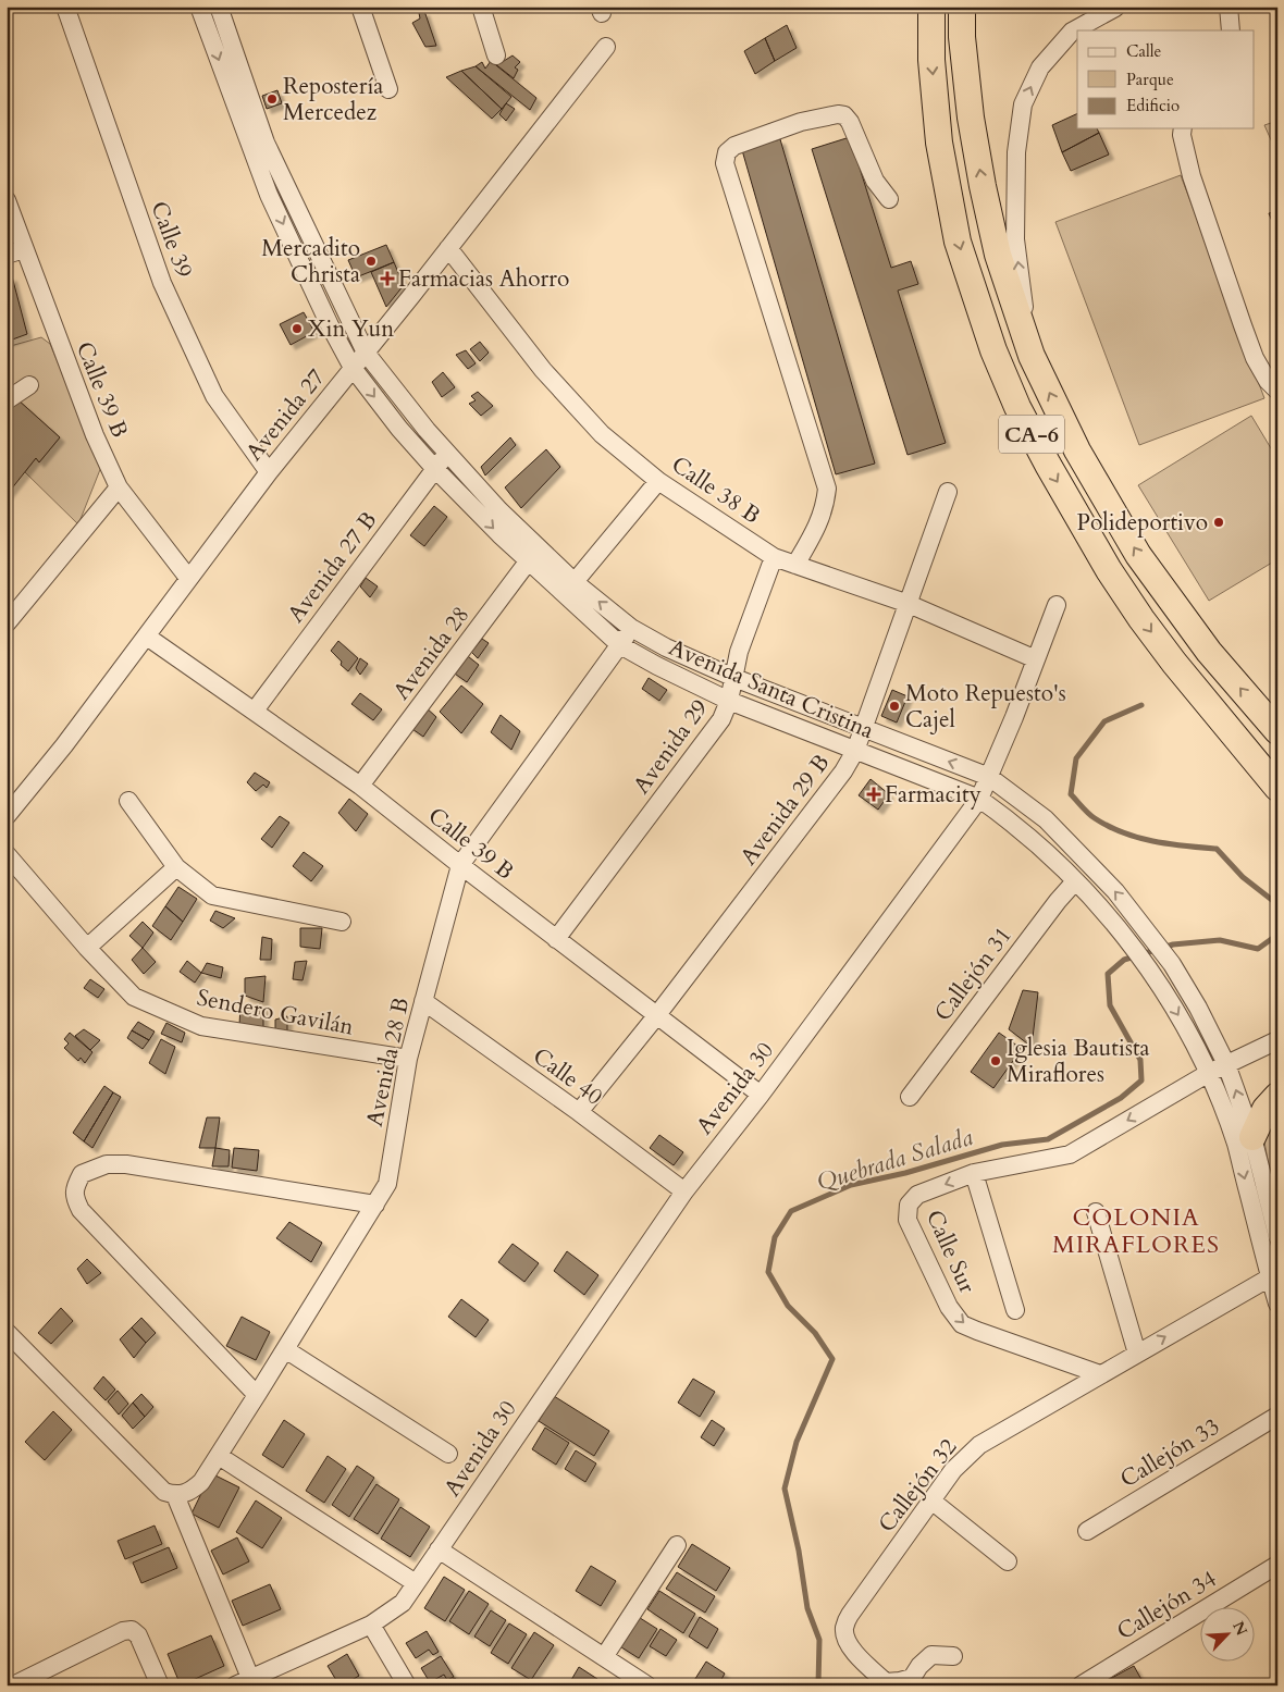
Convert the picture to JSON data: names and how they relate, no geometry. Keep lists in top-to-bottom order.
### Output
{
  "streets": {
    "highway": ["CA-6"],
    "street": [
      "Calle 39",
      "Calle 39 B",
      "Avenida 27",
      "Calle 38 B",
      "Avenida 27 B",
      "Avenida 28",
      "Avenida Santa Cristina",
      "Avenida 29",
      "Avenida 29 B",
      "Callejón 31",
      "Sendero Gavilán",
      "Avenida 28 B",
      "Calle 40",
      "Avenida 30",
      "Calle Sur",
      "Callejón 33",
      "Callejón 32",
      "Callejón 34"
    ]
  },
  "crossings": [
    ["Calle 39", "Avenida 27"],
    ["Calle 39 B", "Avenida 27"],
    ["Calle 39 B", "Avenida 27 B"],
    ["Calle 39 B", "Avenida 28"],
    ["Calle 39 B", "Avenida 29"],
    ["Calle 39 B", "Avenida 29 B"],
    ["Calle 39 B", "Avenida 28 B"],
    ["Calle 39 B", "Avenida 30"],
    ["Avenida 27", "Calle 38 B"],
    ["Avenida 27", "Avenida Santa Cristina"],
    ["Calle 38 B", "Avenida 29"],
    ["Calle 38 B", "Avenida 29 B"],
    ["Calle 38 B", "Avenida 30"],
    ["Avenida 27 B", "Avenida Santa Cristina"],
    ["Avenida 28", "Avenida Santa Cristina"],
    ["Avenida Santa Cristina", "Avenida 29"],
    ["Avenida Santa Cristina", "Avenida 29 B"],
    ["Avenida Santa Cristina", "Callejón 31"],
    ["Avenida Santa Cristina", "Avenida 28 B"],
    ["Avenida Santa Cristina", "Avenida 30"],
    ["Avenida Santa Cristina", "Calle Sur"],
    ["Avenida Santa Cristina", "Callejón 32"],
    ["Avenida 29 B", "Calle 40"],
    ["Sendero Gavilán", "Avenida 28 B"],
    ["Avenida 28 B", "Calle 40"],
    ["Calle 40", "Avenida 30"],
    ["Calle Sur", "Callejón 32"]
  ],
  "districts": ["COLONIA MIRAFLORES"],
  "water": ["Quebrada Salada"],
  "places": {
    "other": [
      "Repostería Mercedez",
      "Mercadito Christa",
      "Xin Yun",
      "Polideportivo",
      "Moto Repuesto's Cajel",
      "Iglesia Bautista Miraflores"
    ],
    "health": ["Farmacias Ahorro", "Farmacity"]
  },
  "legend": ["Calle", "Parque", "Edificio"],
  "north": "top right"
}
